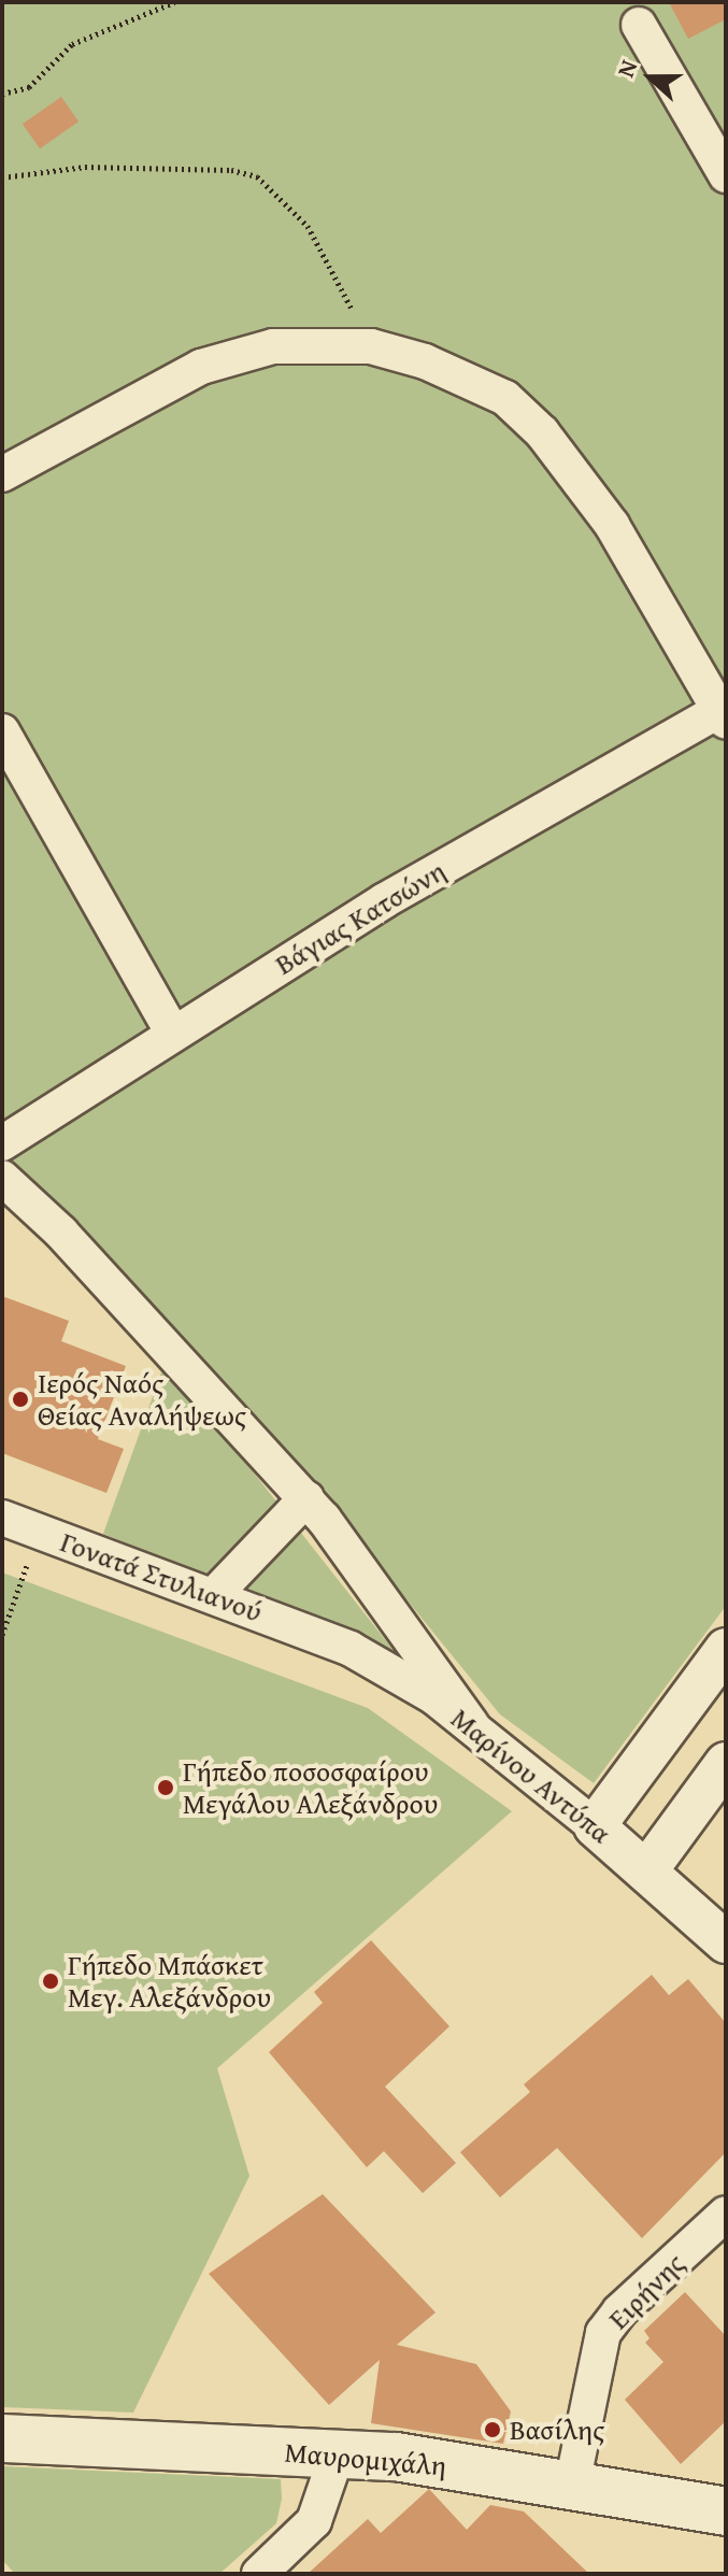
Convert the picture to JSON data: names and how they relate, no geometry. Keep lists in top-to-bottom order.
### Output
{
  "streets": {
    "main road": ["Μαυρομιχάλη"],
    "street": [
      "Βάγιας Κατσώνη",
      "Γονατά Στυλιανού",
      "Μαρίνου Αντύπα",
      "Ειρήνης"
    ]
  },
  "crossings": [
    ["Γονατά Στυλιανού", "Μαρίνου Αντύπα"],
    ["Ειρήνης", "Μαυρομιχάλη"]
  ],
  "places": [
    "Ιερός Ναός Θείας Αναλήψεως",
    "Γήπεδο ποσοσφαίρου Μεγάλου Αλεξάνδρου",
    "Γήπεδο Μπάσκετ Μεγ. Αλεξάνδρου",
    "Βασίλης"
  ],
  "north": "left"
}
